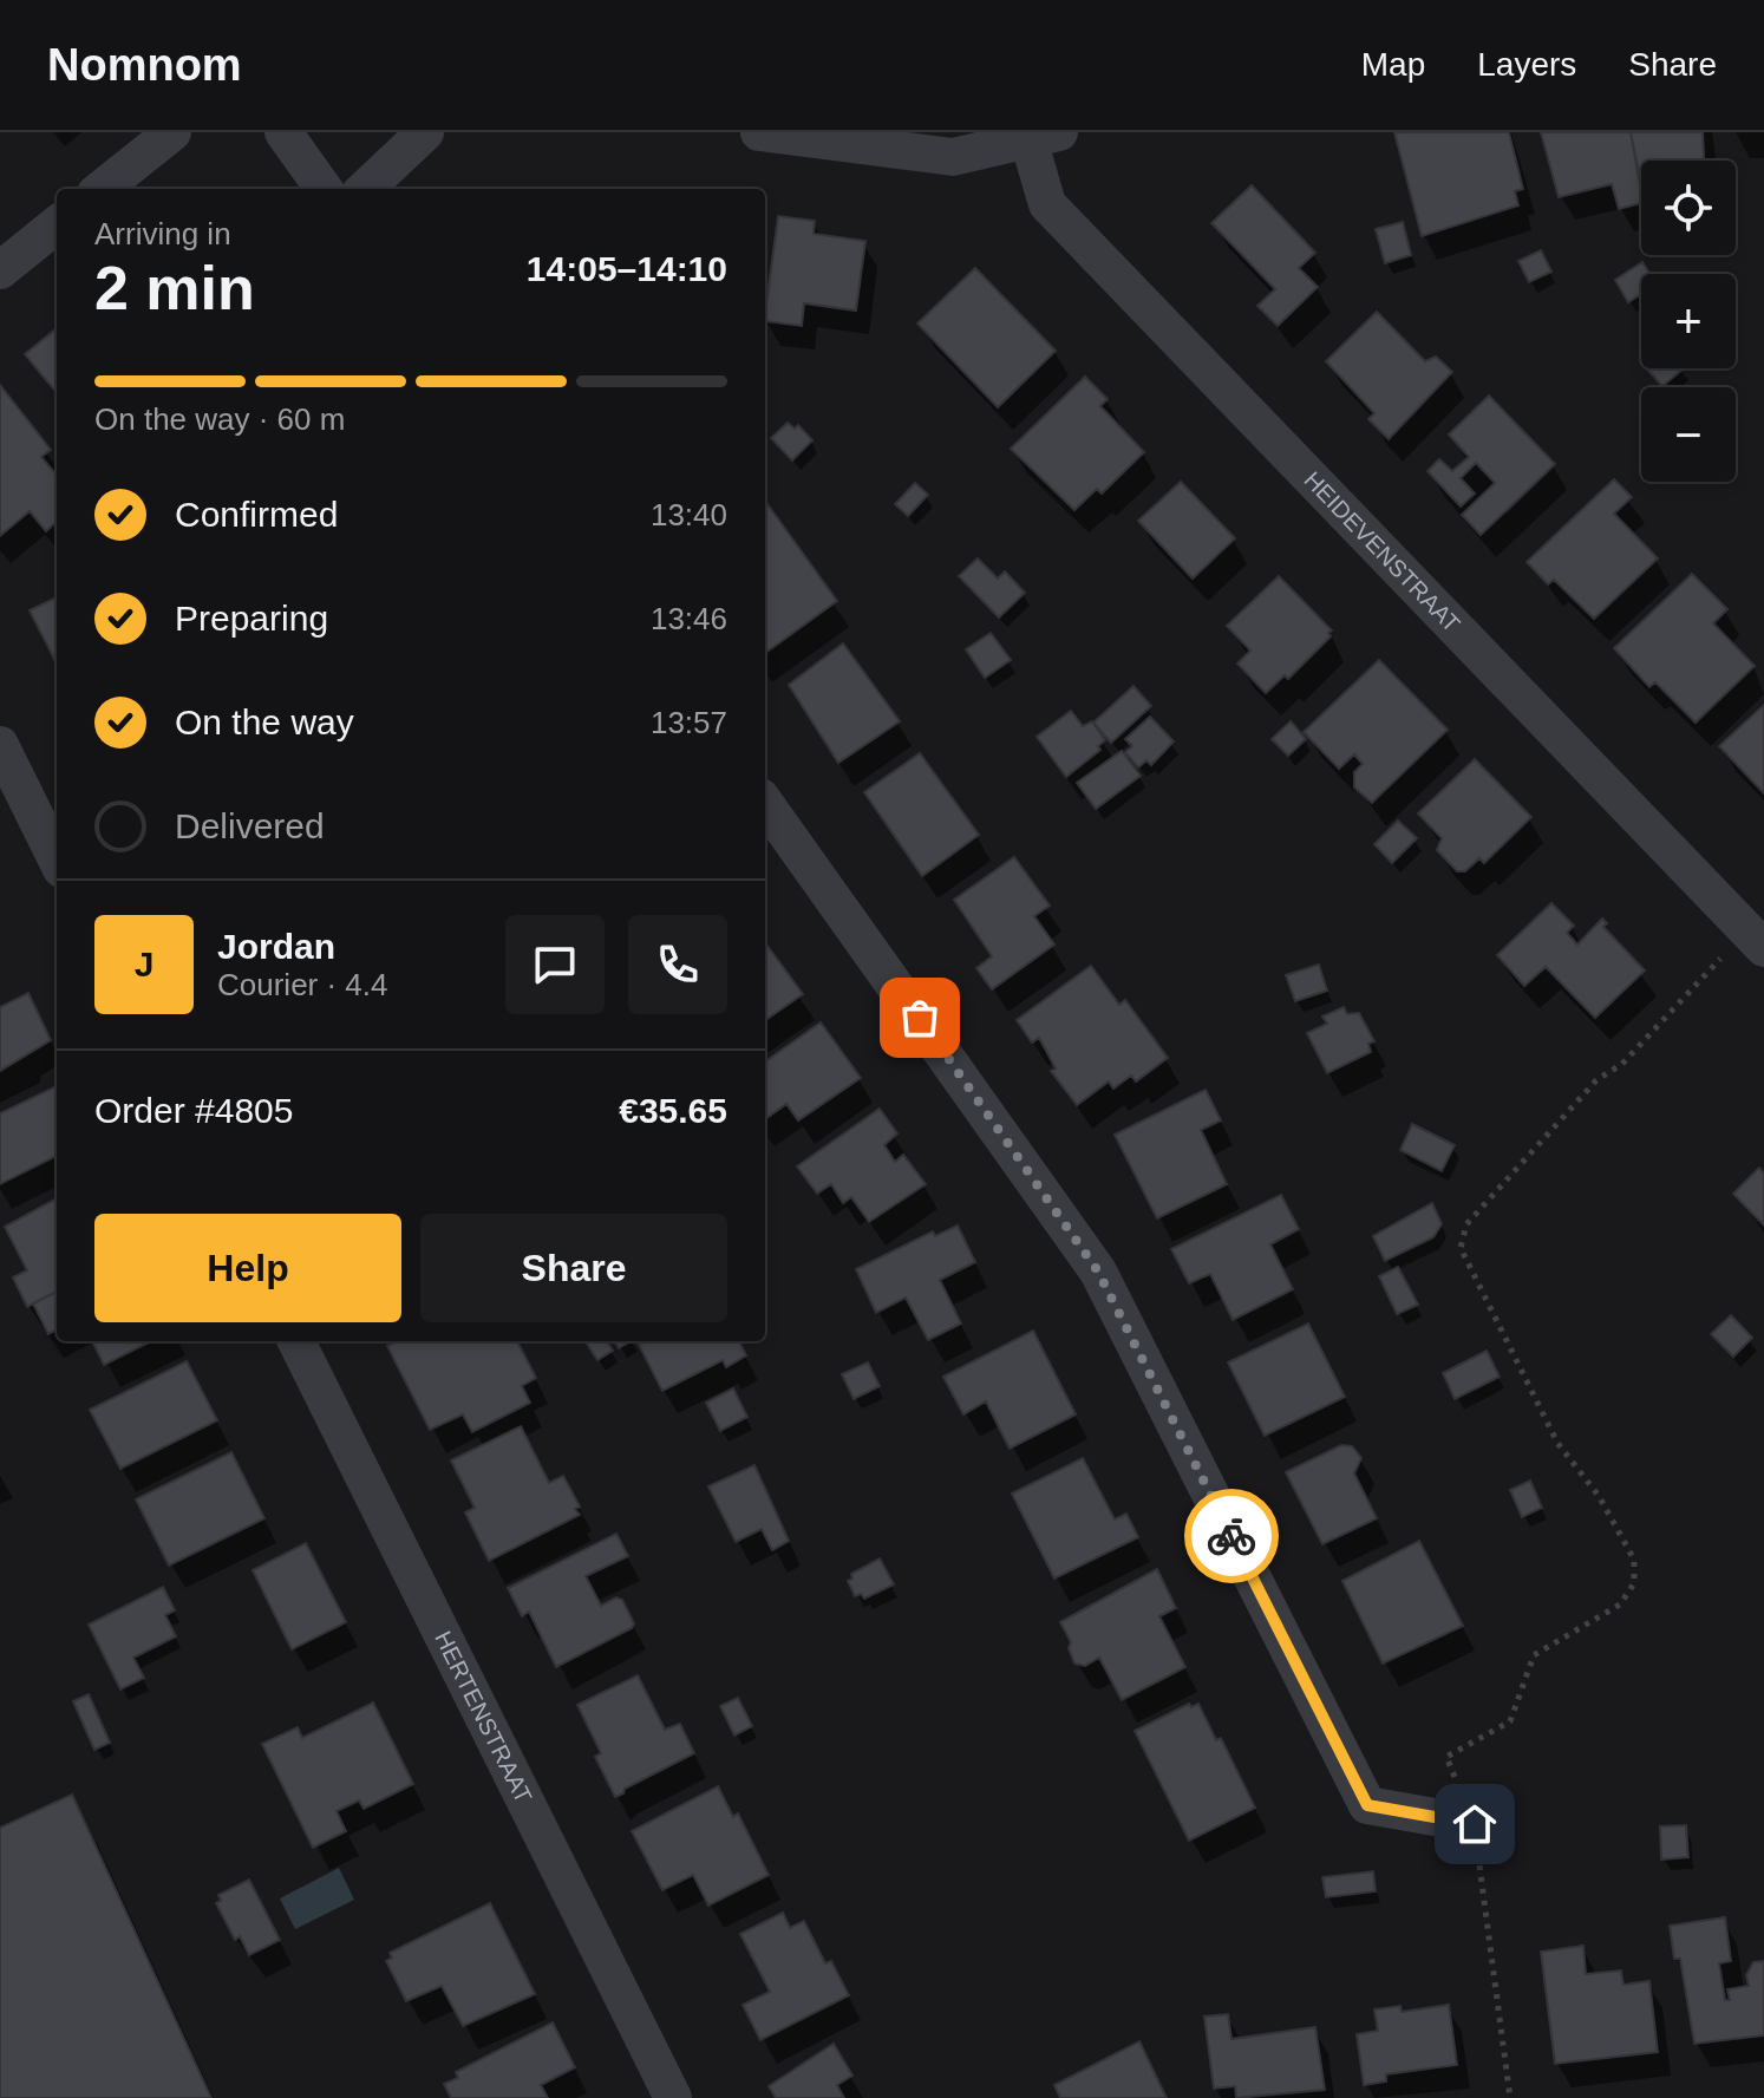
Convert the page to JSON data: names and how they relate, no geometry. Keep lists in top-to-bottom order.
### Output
{
  "streets": {
    "street": ["HEIDEVENSTRAAT", "HERTENSTRAAT"]
  },
  "page": {
    "header": "Nomnom",
    "nav": ["Map", "Layers", "Share"],
    "map_buttons": ["+", "−"],
    "heading": ["2 min", "Arriving in", "14:05–14:10"],
    "panel": [
      "Jordan",
      "Courier · 4.4",
      "Order #4805",
      "€35.65"
    ],
    "bar": "On the way · 60 m",
    "list": [
      ["Confirmed", "13:40"],
      ["Preparing", "13:46"],
      ["On the way", "13:57"],
      "Delivered"
    ],
    "round": "J",
    "buttons": ["Help", "Share"]
  }
}
